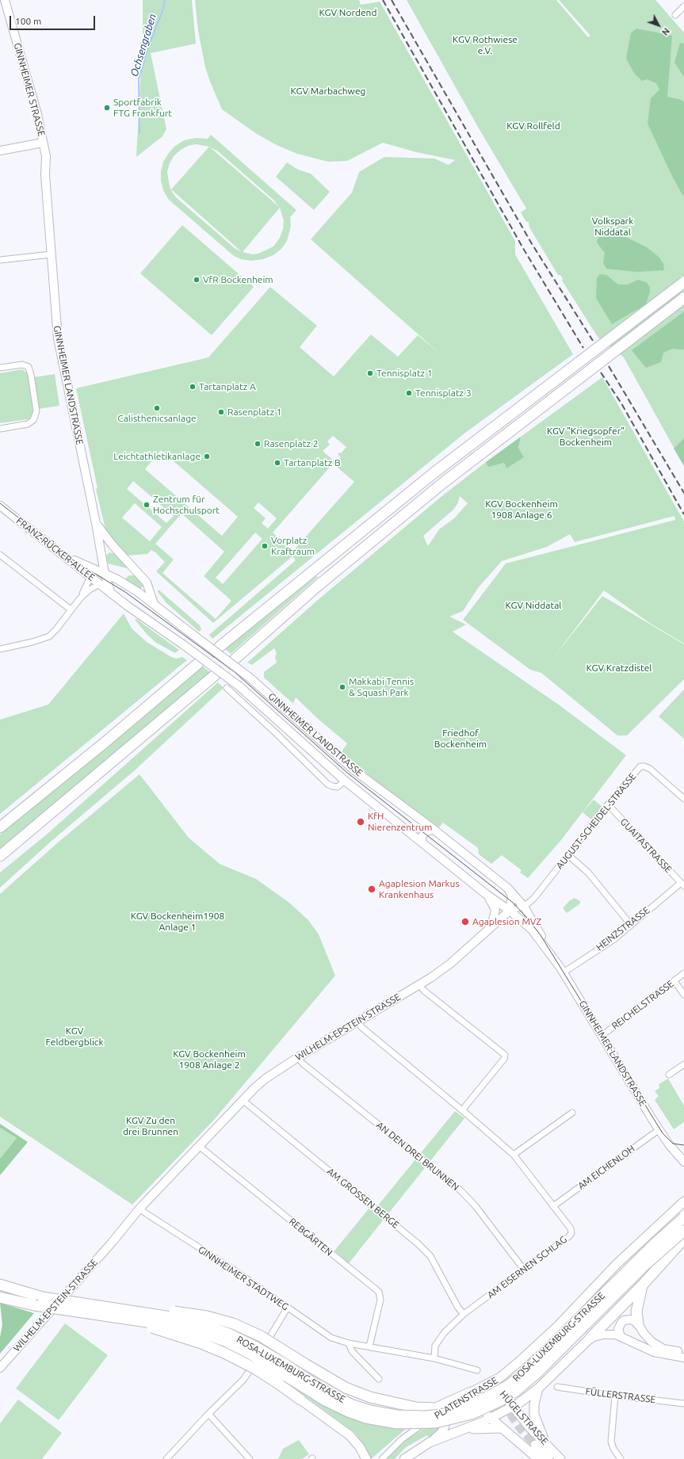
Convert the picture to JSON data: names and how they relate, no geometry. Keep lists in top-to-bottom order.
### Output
{
  "streets": {
    "highway": ["ROSA-LUXEMBURG-STRASSE"],
    "main road": [
      "GINNHEIMER STRASSE",
      "GINNHEIMER LANDSTRASSE",
      "FRANZ-RÜCKER-ALLEE",
      "WILHELM-EPSTEIN-STRASSE",
      "PLATENSTRASSE",
      "HÜGELSTRASSE"
    ],
    "street": [
      "AUGUST-SCHEIDEL-STRASSE",
      "GUAITASTRASSE",
      "HEINZSTRASSE",
      "REICHELSTRASSE",
      "AN DEN DREI BRUNNEN",
      "AM EICHENLOH",
      "AM GROSSEN BERGE",
      "REBGÄRTEN",
      "AM EISERNEN SCHLAG",
      "GINNHEIMER STADTWEG",
      "FÜLLERSTRASSE"
    ]
  },
  "crossings": [
    ["GINNHEIMER STRASSE", "GINNHEIMER LANDSTRASSE"],
    ["GINNHEIMER LANDSTRASSE", "FRANZ-RÜCKER-ALLEE"],
    ["GINNHEIMER LANDSTRASSE", "AUGUST-SCHEIDEL-STRASSE"],
    ["GINNHEIMER LANDSTRASSE", "HEINZSTRASSE"],
    ["GINNHEIMER LANDSTRASSE", "REICHELSTRASSE"],
    ["GINNHEIMER LANDSTRASSE", "WILHELM-EPSTEIN-STRASSE"],
    ["GINNHEIMER LANDSTRASSE", "AM EICHENLOH"],
    ["AUGUST-SCHEIDEL-STRASSE", "GUAITASTRASSE"],
    ["GUAITASTRASSE", "HEINZSTRASSE"],
    ["WILHELM-EPSTEIN-STRASSE", "AN DEN DREI BRUNNEN"],
    ["WILHELM-EPSTEIN-STRASSE", "AM GROSSEN BERGE"],
    ["WILHELM-EPSTEIN-STRASSE", "REBGÄRTEN"],
    ["WILHELM-EPSTEIN-STRASSE", "AM EISERNEN SCHLAG"],
    ["WILHELM-EPSTEIN-STRASSE", "GINNHEIMER STADTWEG"],
    ["AN DEN DREI BRUNNEN", "AM EISERNEN SCHLAG"],
    ["AM EICHENLOH", "AM EISERNEN SCHLAG"],
    ["AM GROSSEN BERGE", "AM EISERNEN SCHLAG"],
    ["REBGÄRTEN", "GINNHEIMER STADTWEG"],
    ["AM EISERNEN SCHLAG", "GINNHEIMER STADTWEG"],
    ["PLATENSTRASSE", "HÜGELSTRASSE"]
  ],
  "water": ["Ochsengraben"],
  "parks": [
    "KGV Nordend",
    "KGV Rothwiese e.V.",
    "KGV Marbachweg",
    "KGV Rollfeld",
    "Volkspark Niddatal",
    "KGV \"Kriegsopfer\" Bockenheim",
    "KGV Bockenheim 1908 Anlage 6",
    "KGV Niddatal",
    "KGV Kratzdistel",
    "Friedhof Bockenheim",
    "KGV Bockenheim1908 Anlage 1",
    "KGV Feldbergblick",
    "KGV Bockenheim 1908 Anlage 2",
    "KGV Zu den drei Brunnen"
  ],
  "places": [
    "Sportfabrik FTG Frankfurt",
    "VfR Bockenheim",
    "Tennisplatz 1",
    "Tartanplatz A",
    "Tennisplatz 3",
    "Calisthenicsanlage",
    "Rasenplatz 1",
    "Rasenplatz 2",
    "Leichtathletikanlage",
    "Tartanplatz B",
    "Zentrum für Hochschulsport",
    "Vorplatz Kraftraum",
    "Makkabi Tennis & Squash Park",
    "KfH Nierenzentrum",
    "Agaplesion Markus Krankenhaus",
    "Agaplesion MVZ"
  ],
  "scale_bar": "100 m",
  "north": "bottom right"
}
